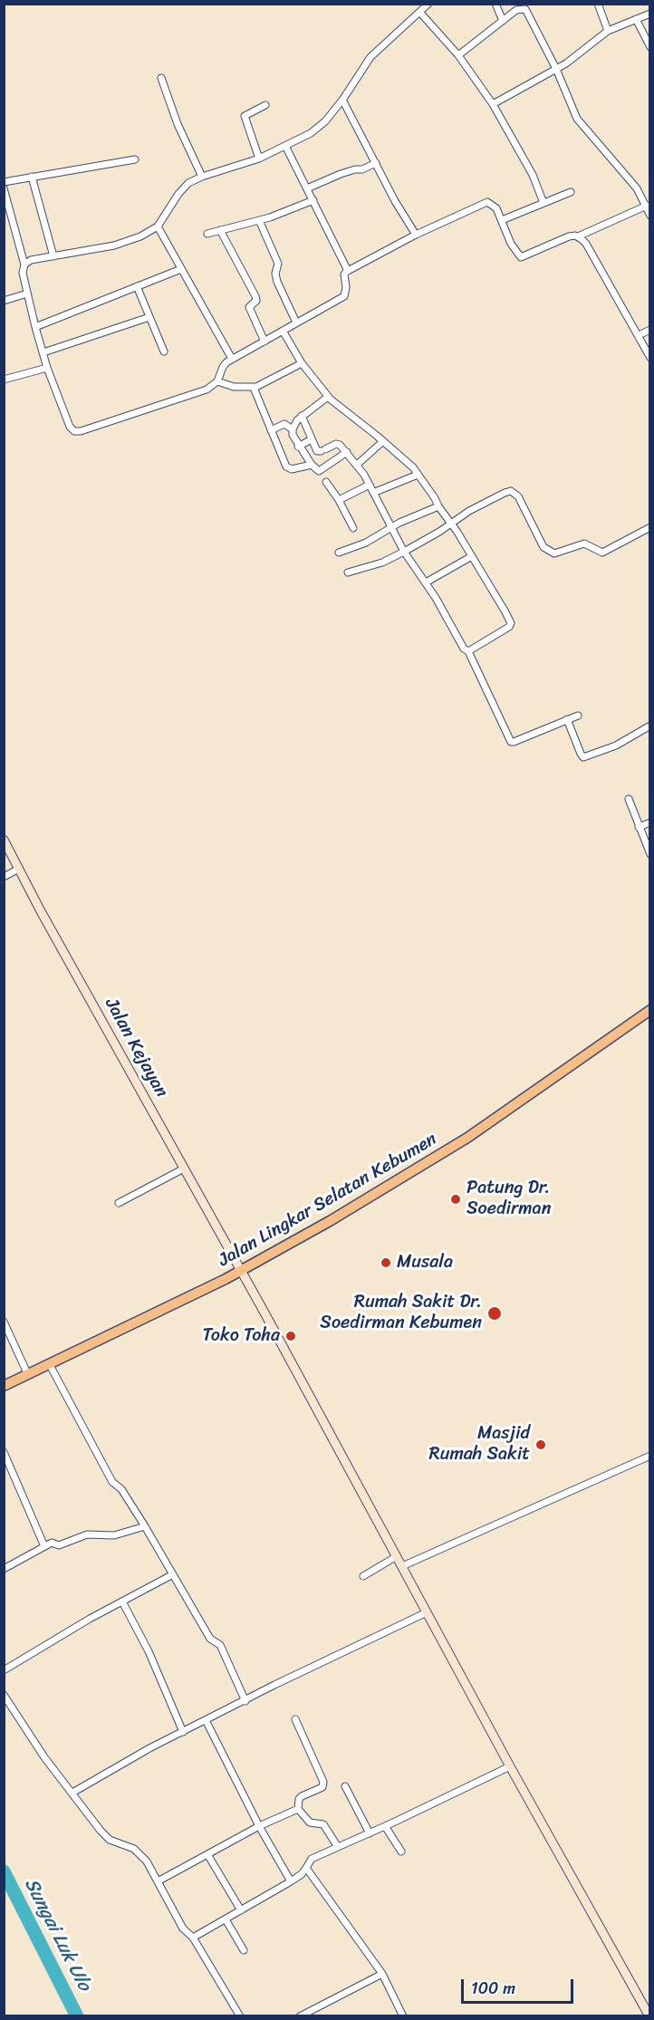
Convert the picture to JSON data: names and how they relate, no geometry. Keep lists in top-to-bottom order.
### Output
{
  "streets": {
    "highway": ["Jalan Lingkar Selatan Kebumen"],
    "main road": ["Jalan Kejayan"]
  },
  "crossings": [
    ["Jalan Kejayan", "Jalan Lingkar Selatan Kebumen"]
  ],
  "water": ["Sungai Luk Ulo"],
  "places": [
    "Patung Dr. Soedirman",
    "Musala",
    "Rumah Sakit Dr. Soedirman Kebumen",
    "Toko Toha",
    "Masjid Rumah Sakit"
  ],
  "scale_bar": "100 m"
}
